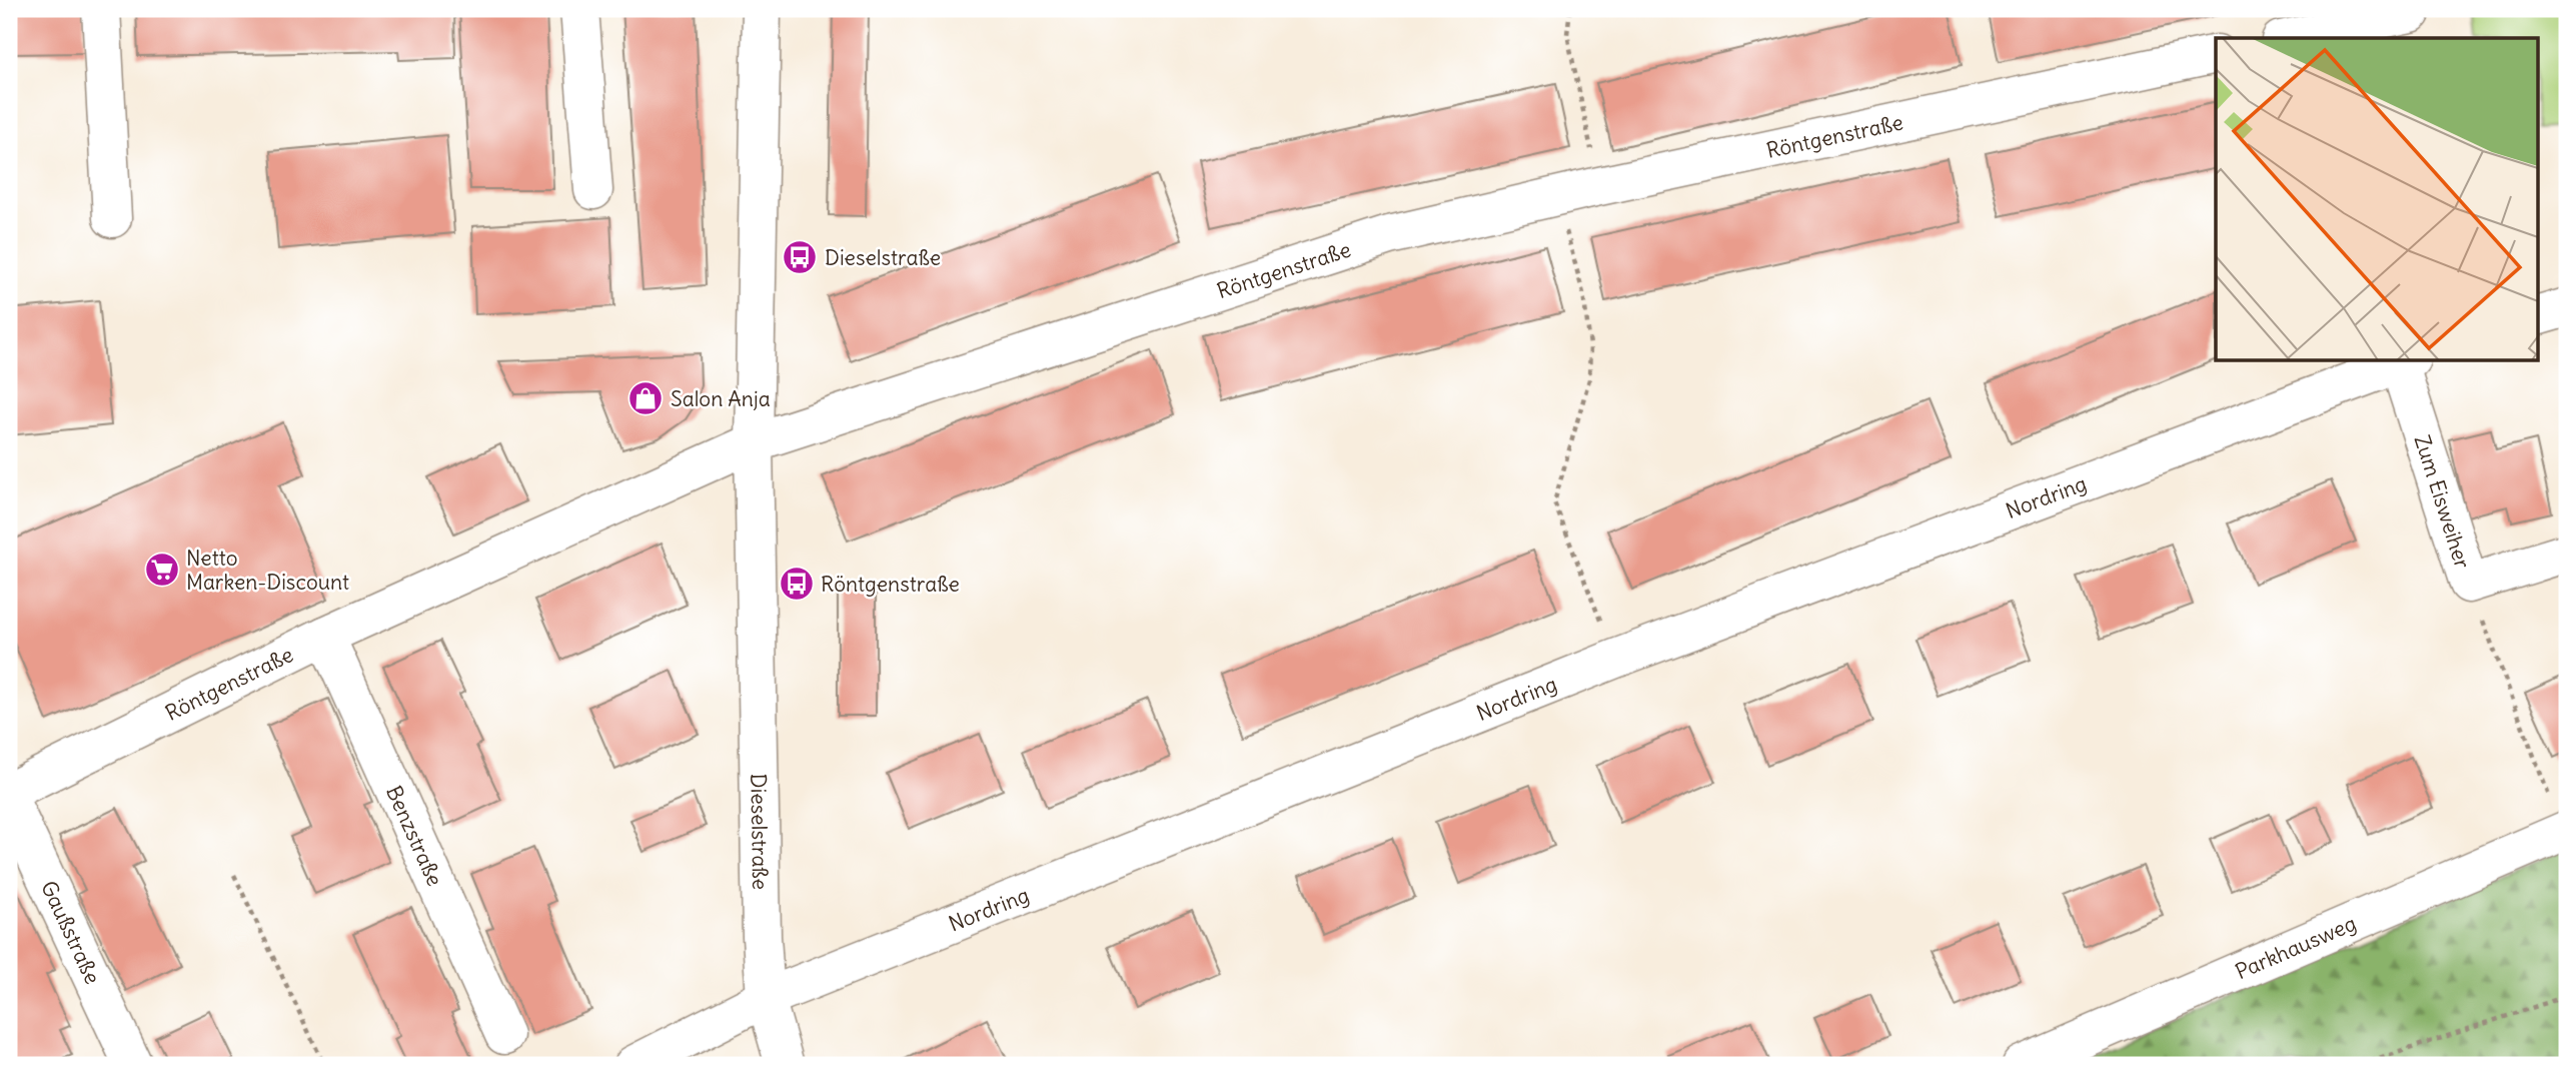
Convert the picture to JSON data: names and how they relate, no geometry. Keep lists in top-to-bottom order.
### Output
{
  "streets": {
    "street": [
      "Röntgenstraße",
      "Nordring",
      "Zum Eisweiher",
      "Dieselstraße",
      "Benzstraße",
      "Gaußstraße",
      "Parkhausweg"
    ]
  },
  "crossings": [
    ["Röntgenstraße", "Dieselstraße"],
    ["Röntgenstraße", "Benzstraße"],
    ["Nordring", "Zum Eisweiher"],
    ["Nordring", "Dieselstraße"]
  ],
  "places": {
    "bus stop": ["Dieselstraße", "Röntgenstraße"],
    "shop": ["Salon Anja"],
    "supermarket": ["Netto Marken-Discount"]
  }
}
